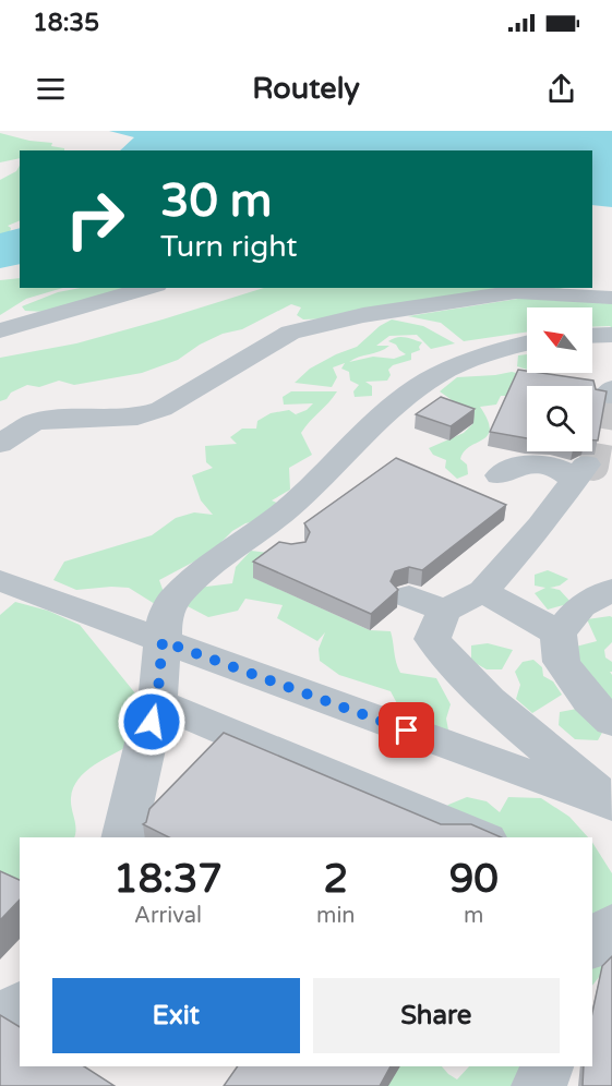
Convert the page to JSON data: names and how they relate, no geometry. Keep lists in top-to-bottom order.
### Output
{
  "north": "top left",
  "page": {
    "status": "18:35",
    "header": "Routely",
    "turn": ["30 m", "Turn right"],
    "eta": [
      "18:37",
      "Arrival",
      "2",
      "min",
      "90",
      "m"
    ],
    "buttons": ["Exit", "Share"]
  }
}
